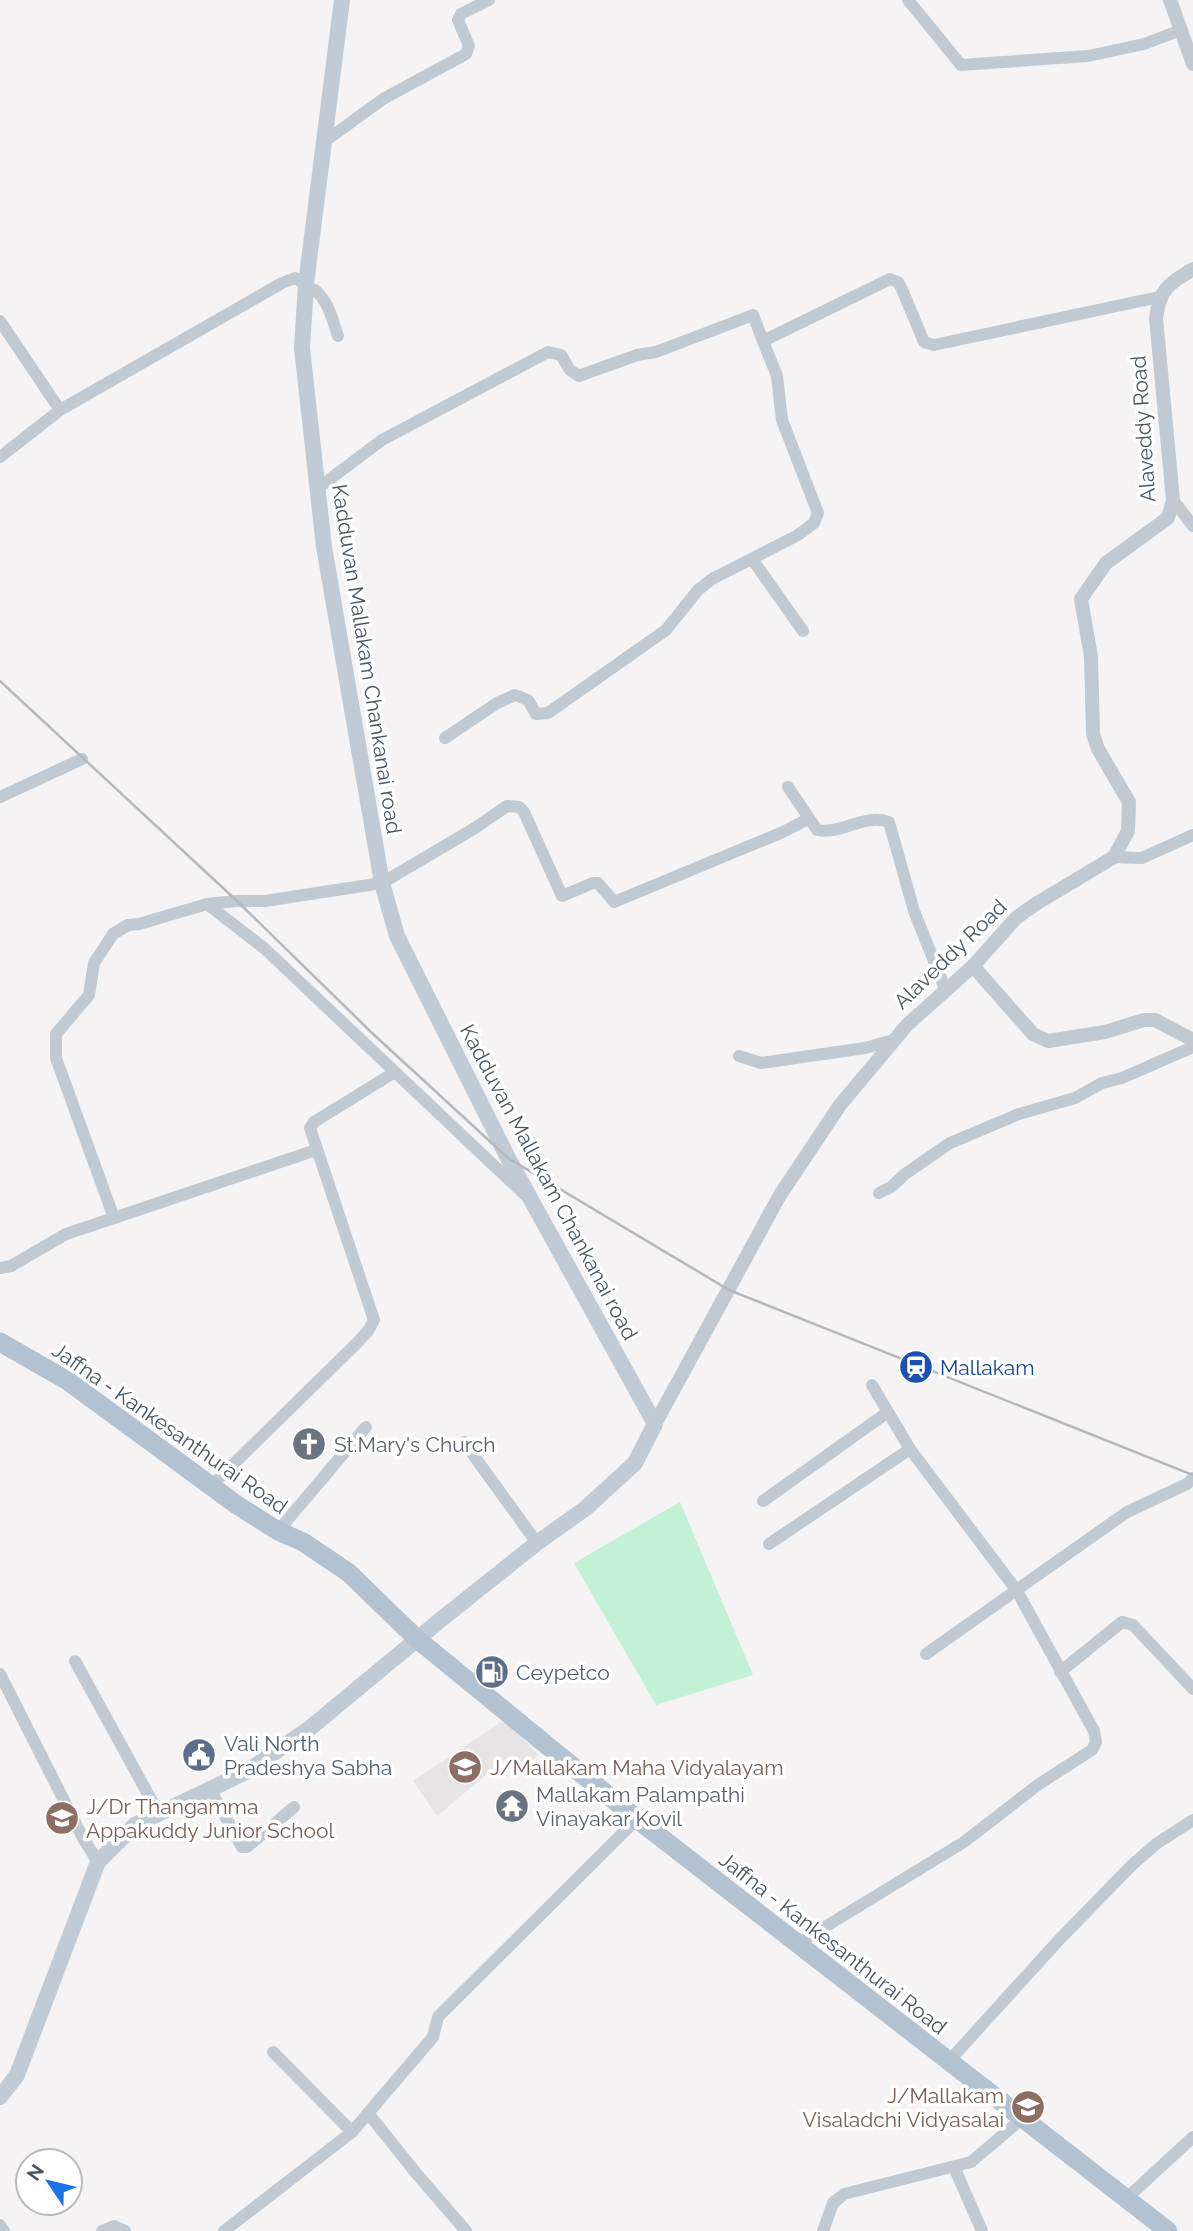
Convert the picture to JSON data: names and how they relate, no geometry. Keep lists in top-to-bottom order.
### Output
{
  "streets": {
    "main road": ["Kadduvan Mallakam Chankanai road", "Jaffna - Kankesanthurai Road"],
    "street": ["Alaveddy Road"]
  },
  "crossings": [
    ["Alaveddy Road", "Kadduvan Mallakam Chankanai road"]
  ],
  "places": {
    "station": ["Mallakam"],
    "church": ["St.Mary's Church"],
    "fuel station": ["Ceypetco"],
    "public building": ["Vali North Pradeshya Sabha"],
    "school or university": ["J/Mallakam Maha Vidyalayam", "J/Dr Thangamma Appakuddy Junior School", "J/Mallakam Visaladchi Vidyasalai"],
    "temple": ["Mallakam Palampathi Vinayakar Kovil"]
  },
  "north": "top left"
}
